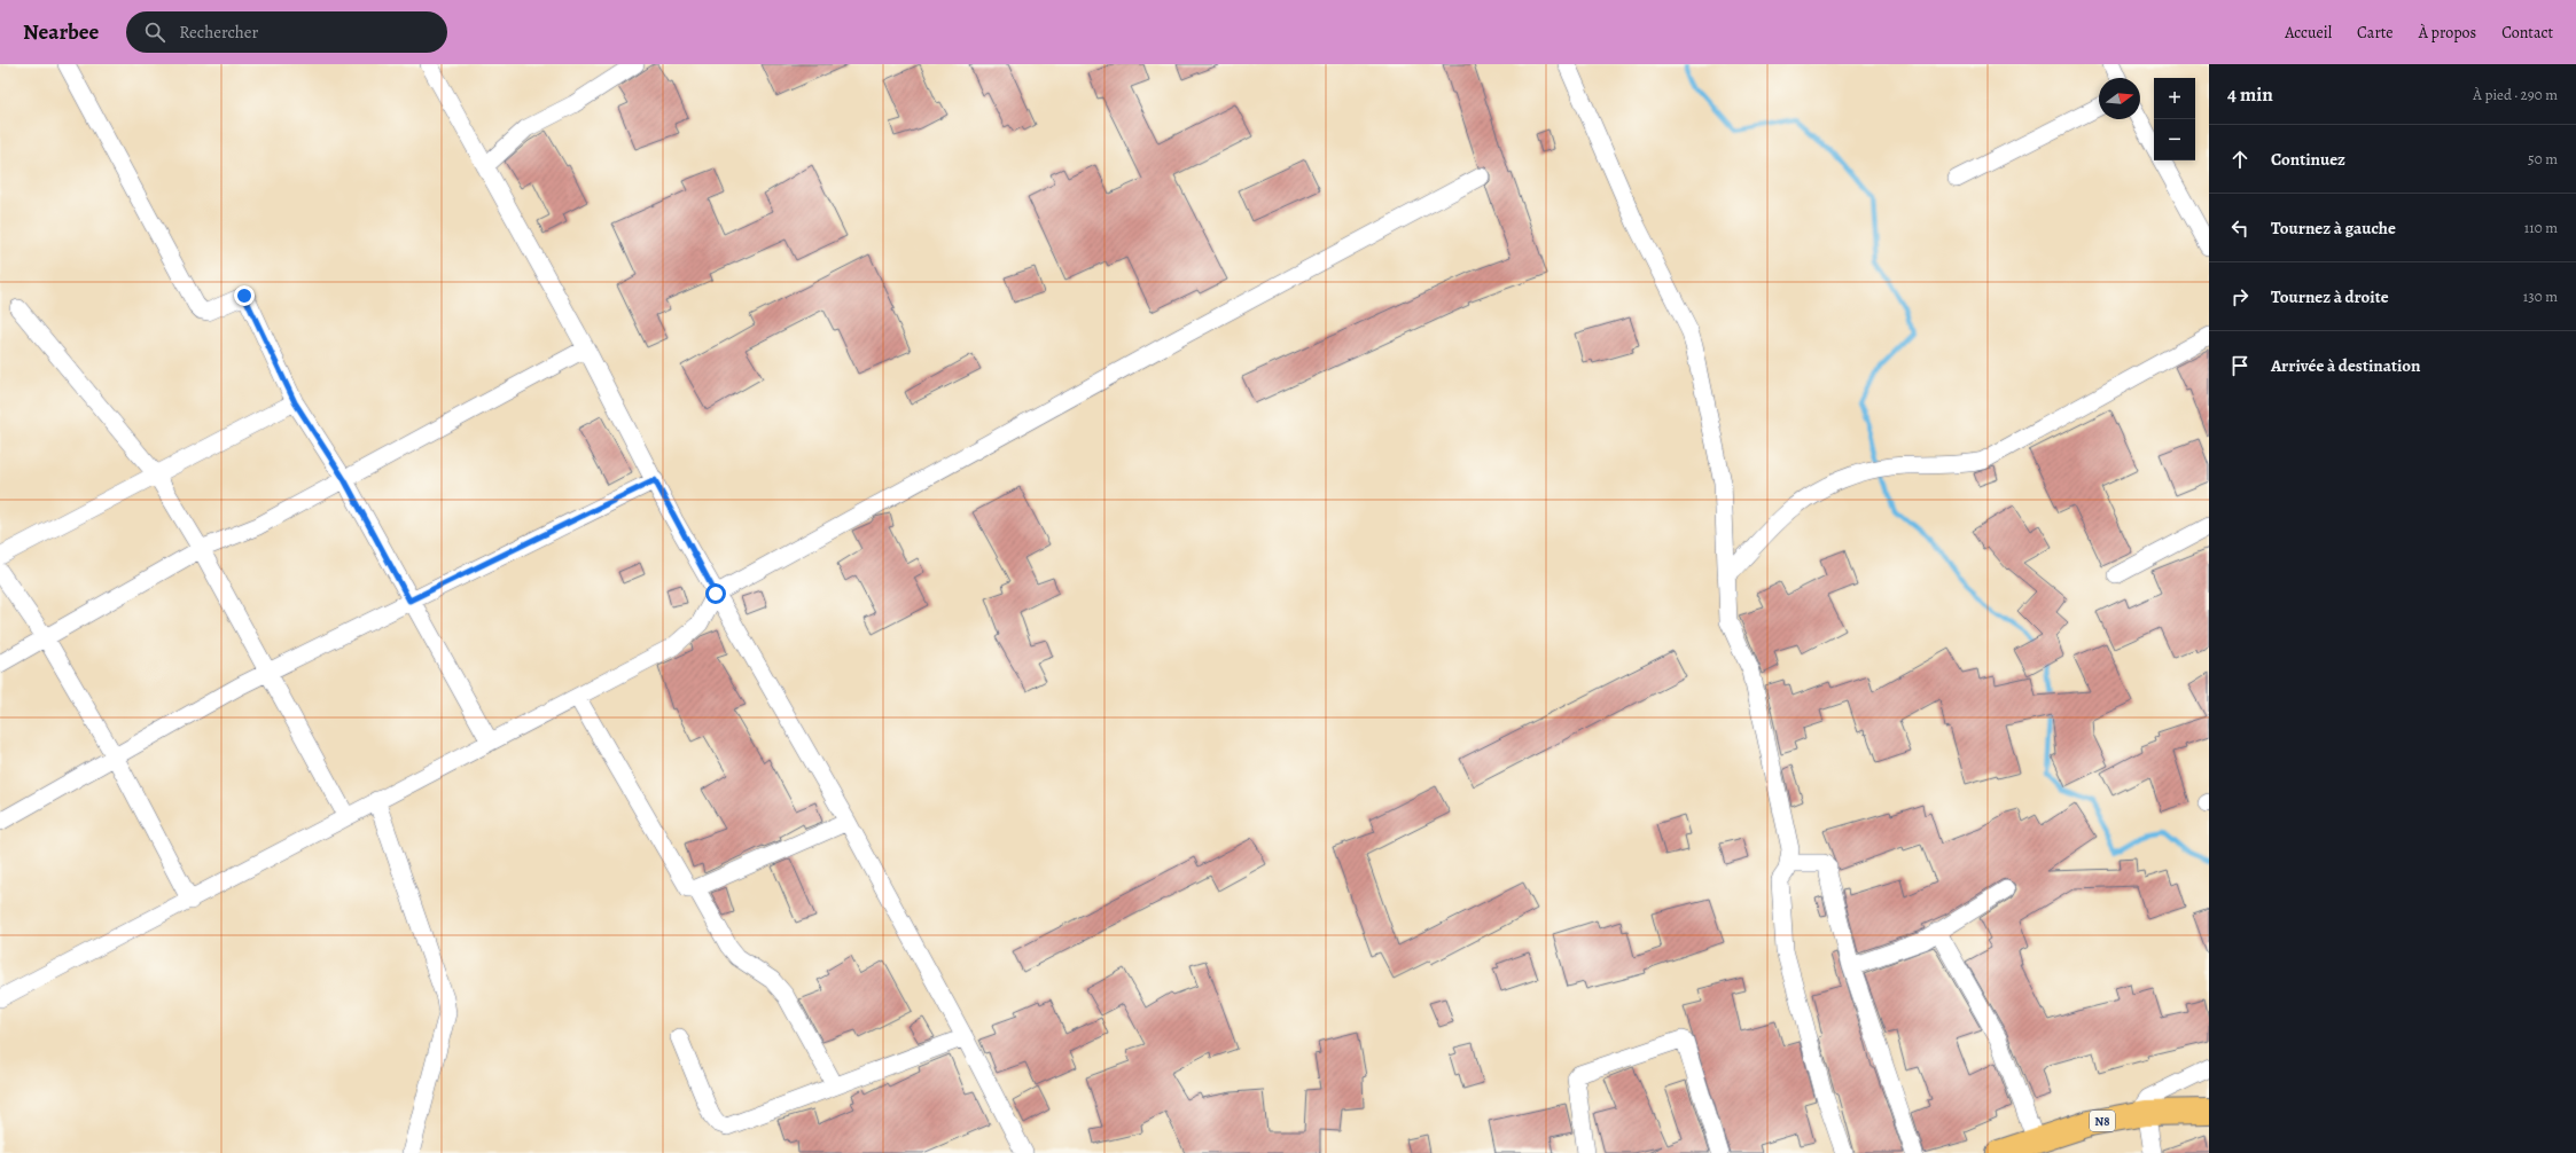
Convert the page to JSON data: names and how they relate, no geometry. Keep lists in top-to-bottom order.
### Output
{
  "streets": {
    "highway": ["N8"]
  },
  "north": "right",
  "page": {
    "header": "Nearbee",
    "search": "Rechercher",
    "nav": [
      "Accueil",
      "Carte",
      "À propos",
      "Contact"
    ],
    "heading": ["4 min", "À pied · 290 m"],
    "map_buttons": ["+", "−"],
    "list": [
      ["Continuez", "50 m"],
      ["Tournez à gauche", "110 m"],
      ["Tournez à droite", "130 m"],
      "Arrivée à destination"
    ]
  }
}
